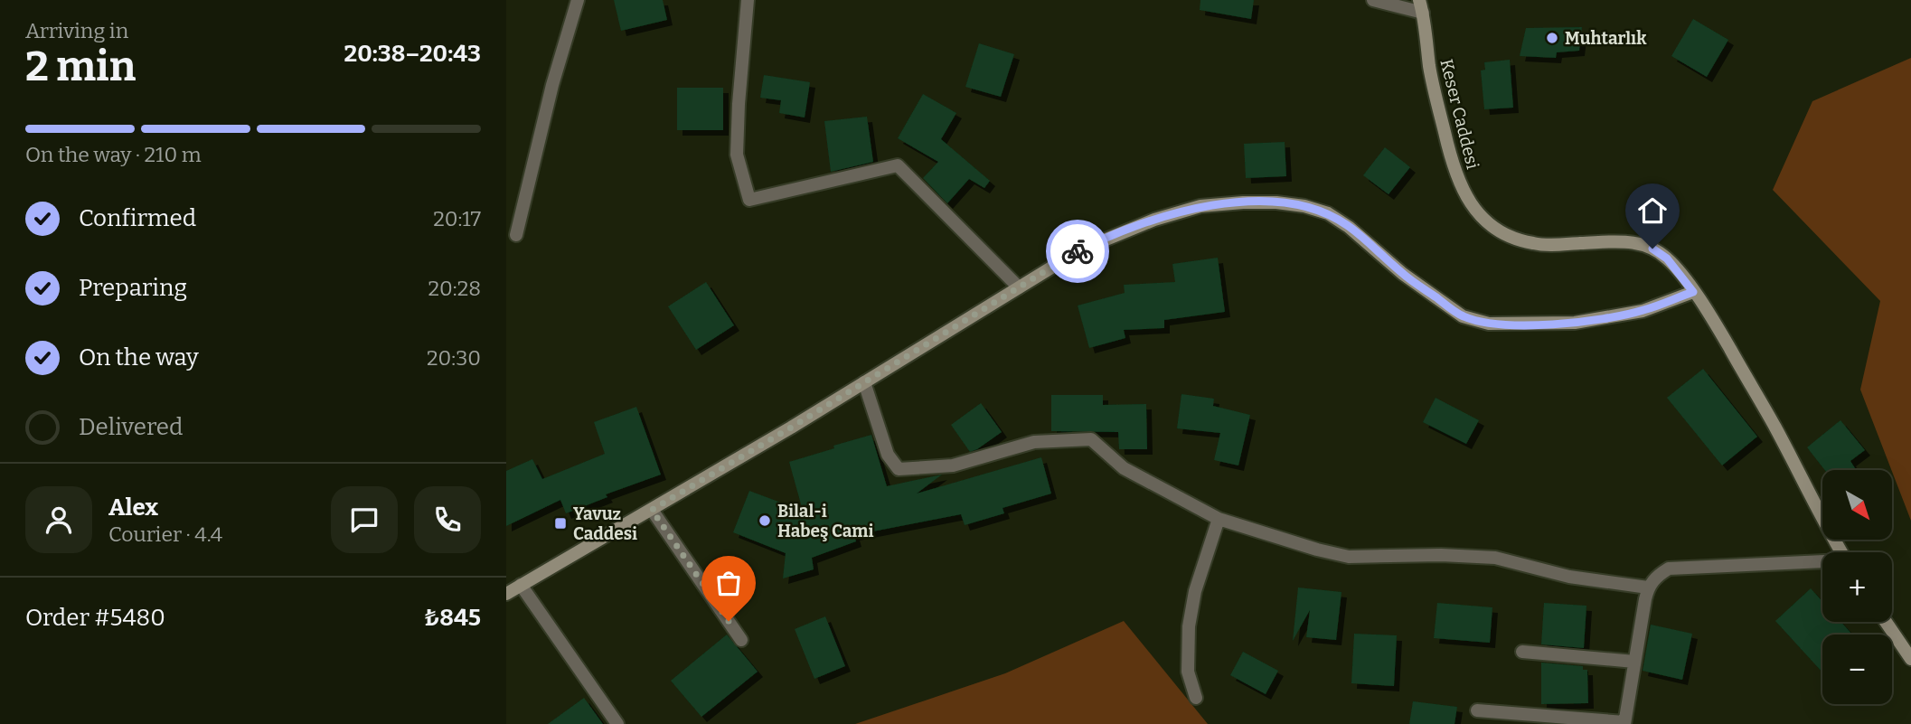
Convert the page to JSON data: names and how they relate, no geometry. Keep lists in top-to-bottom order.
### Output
{
  "streets": {
    "main road": ["Keser Caddesi"]
  },
  "places": {
    "other": ["Muhtarlık", "Bilal-i Habeş Cami"],
    "transit": ["Yavuz Caddesi"]
  },
  "north": "bottom right",
  "page": {
    "heading": ["2 min", "Arriving in", "20:38–20:43"],
    "panel": [
      "Alex",
      "Courier · 4.4",
      "Order #5480",
      "₺845"
    ],
    "bar": "On the way · 210 m",
    "list": [
      ["Confirmed", "20:17"],
      ["Preparing", "20:28"],
      ["On the way", "20:30"],
      "Delivered"
    ],
    "map_buttons": ["+", "−"]
  }
}
